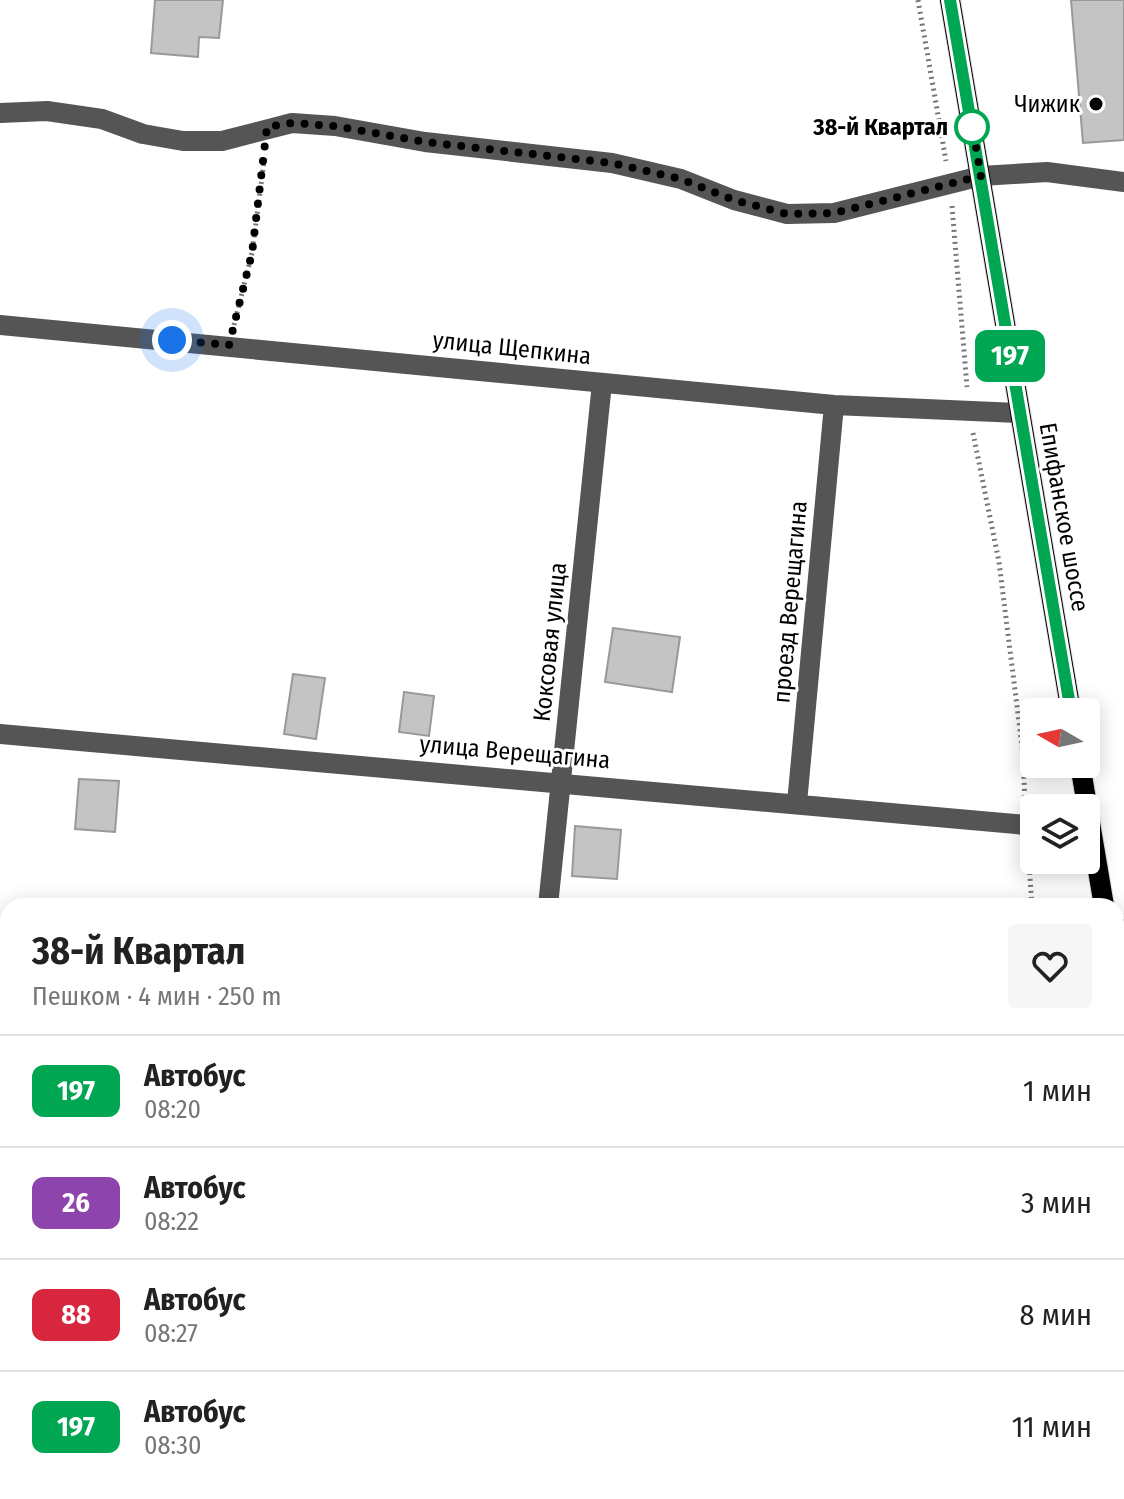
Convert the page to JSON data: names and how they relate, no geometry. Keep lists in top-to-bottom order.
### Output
{
  "streets": {
    "main road": ["Епифанское шоссе"],
    "street": [
      "улица Щепкина",
      "проезд Верещагина",
      "Коксовая улица",
      "улица Верещагина"
    ]
  },
  "crossings": [
    ["улица Щепкина", "Епифанское шоссе"],
    ["улица Щепкина", "проезд Верещагина"],
    ["улица Щепкина", "Коксовая улица"],
    ["проезд Верещагина", "улица Верещагина"],
    ["Коксовая улица", "улица Верещагина"]
  ],
  "places": ["Чижик", "38-й Квартал"],
  "lines": ["bus line 197"],
  "north": "left",
  "page": {
    "on_map": "197",
    "heading": ["38-й Квартал", "Пешком · 4 мин · 250 m"],
    "list": [
      {
        "mark": "197",
        "name": "Автобус",
        "note": "08:20",
        "value": "1 мин"
      },
      {
        "mark": "26",
        "name": "Автобус",
        "note": "08:22",
        "value": "3 мин"
      },
      {
        "mark": "88",
        "name": "Автобус",
        "note": "08:27",
        "value": "8 мин"
      },
      {
        "mark": "197",
        "name": "Автобус",
        "note": "08:30",
        "value": "11 мин"
      }
    ]
  }
}
